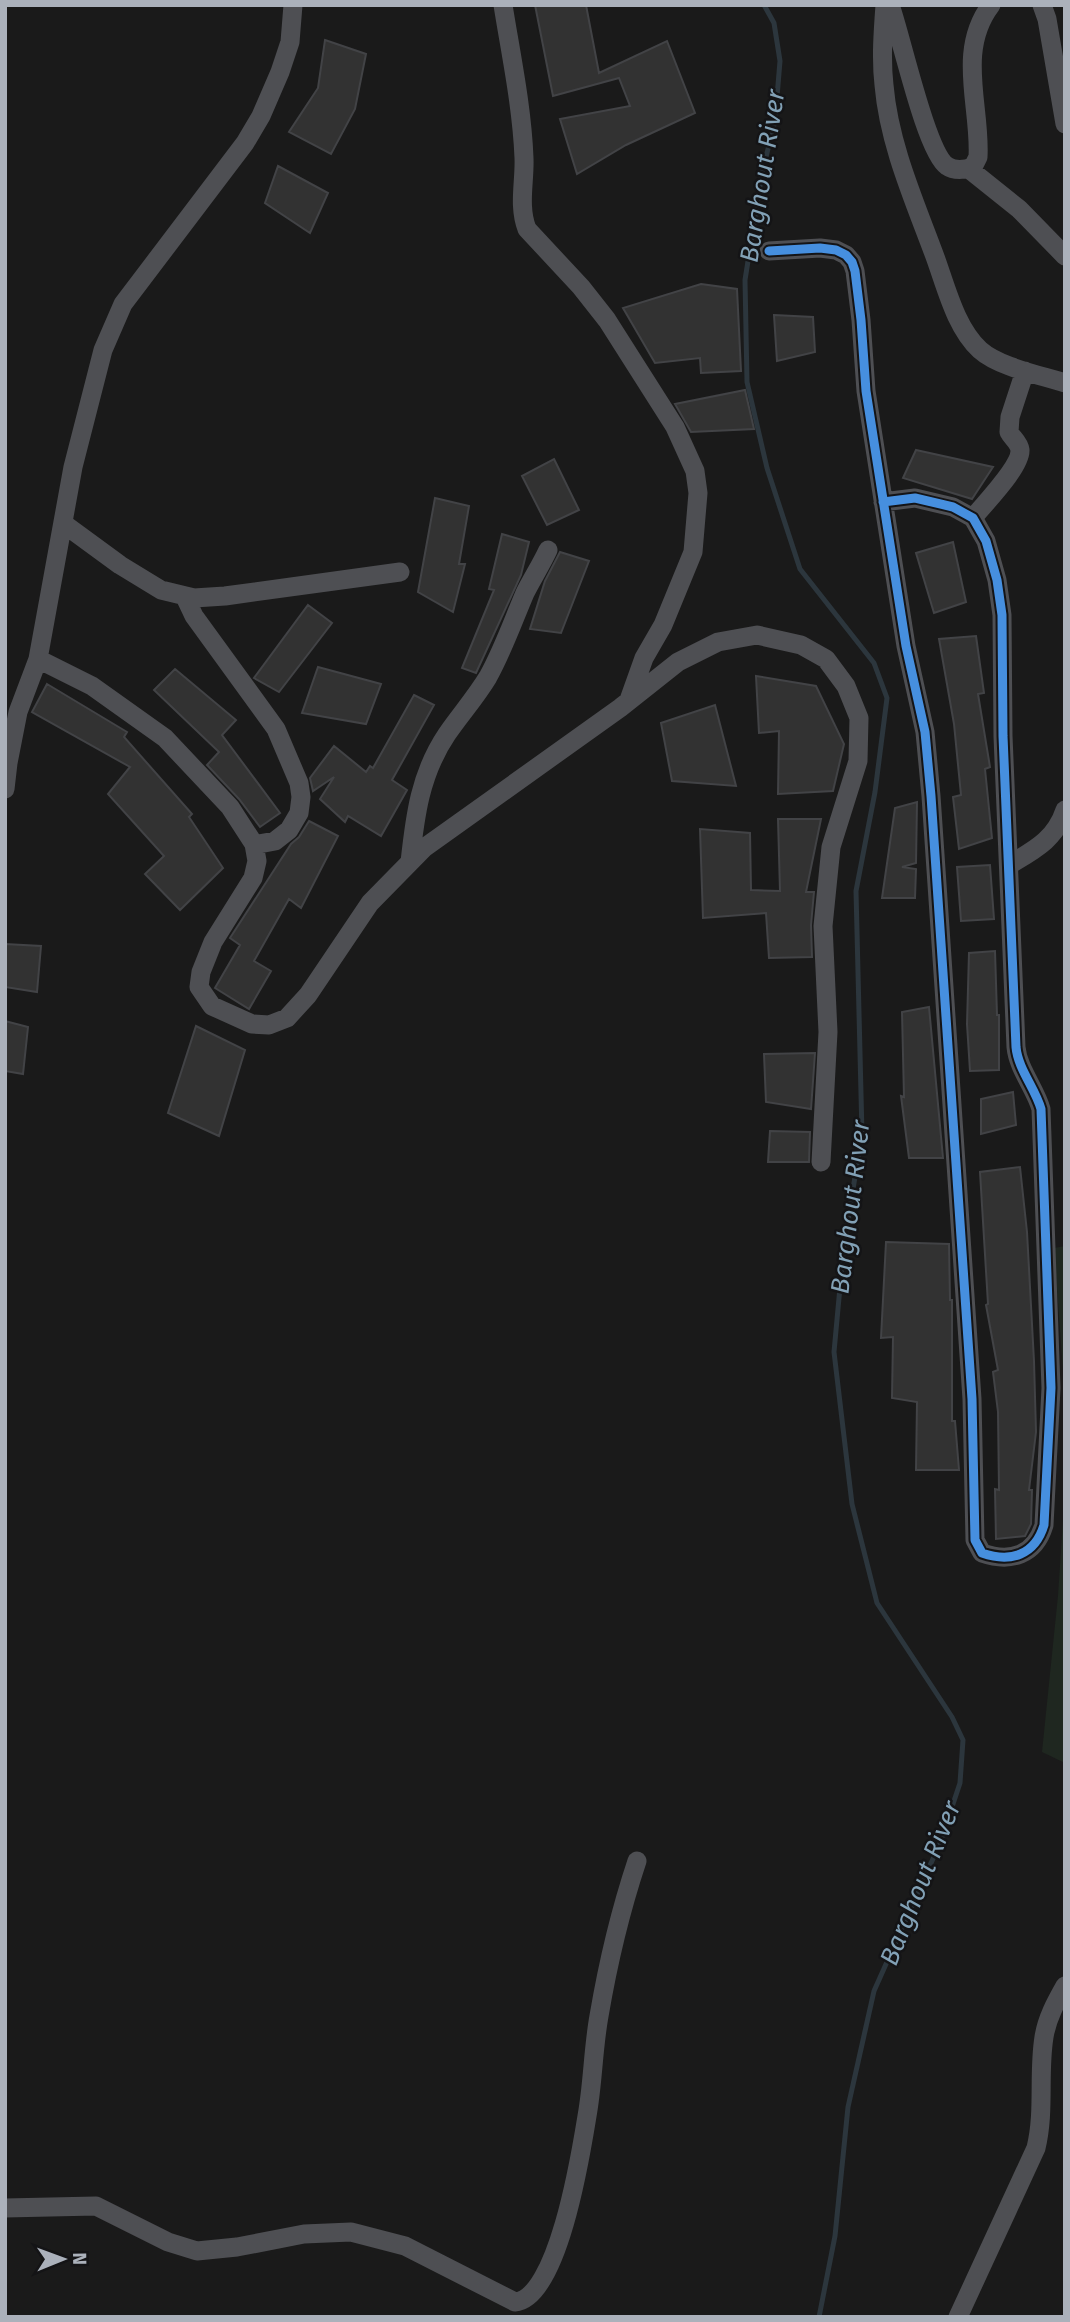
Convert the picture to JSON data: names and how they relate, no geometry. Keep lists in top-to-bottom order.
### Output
{
  "water": ["Barghout River"],
  "north": "right"
}
